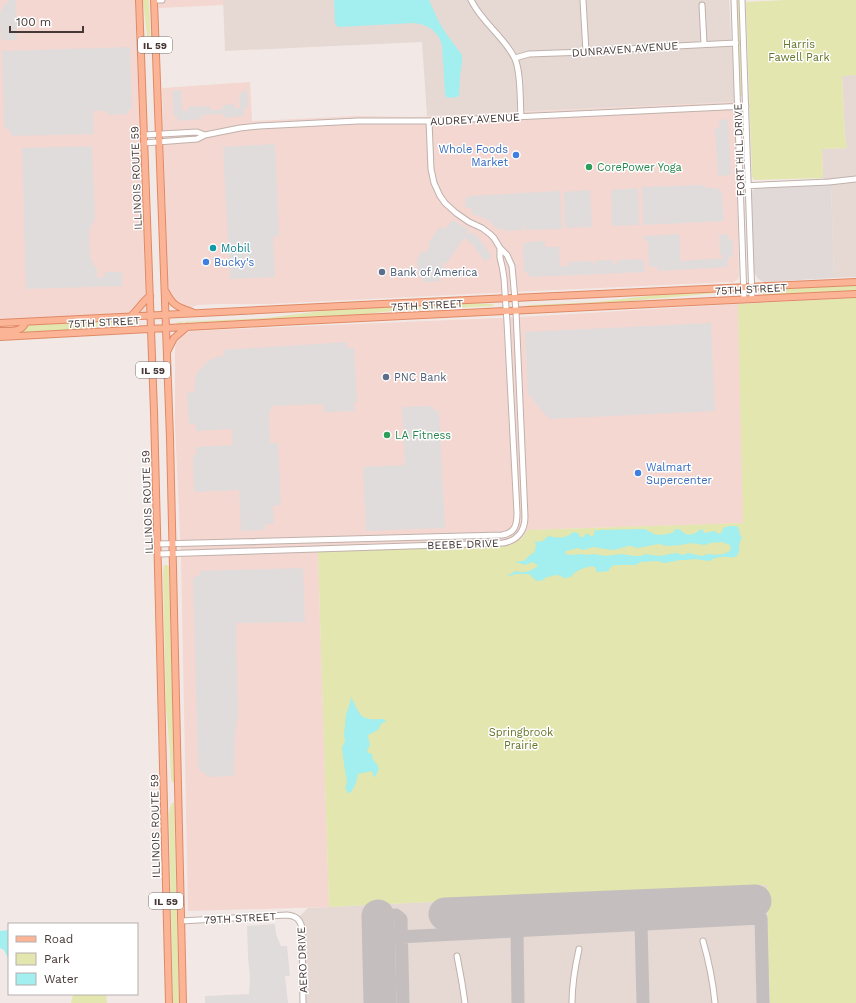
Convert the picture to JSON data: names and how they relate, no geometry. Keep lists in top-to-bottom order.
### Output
{
  "streets": {
    "main road": ["IL 59", "ILLINOIS ROUTE 59", "75TH STREET"],
    "street": [
      "DUNRAVEN AVENUE",
      "AUDREY AVENUE",
      "FORT HILL DRIVE",
      "BEEBE DRIVE",
      "79TH STREET",
      "AERO DRIVE"
    ]
  },
  "crossings": [
    ["IL 59", "AUDREY AVENUE"],
    ["IL 59", "75TH STREET"],
    ["IL 59", "BEEBE DRIVE"],
    ["IL 59", "79TH STREET"],
    ["DUNRAVEN AVENUE", "FORT HILL DRIVE"],
    ["AUDREY AVENUE", "FORT HILL DRIVE"],
    ["AUDREY AVENUE", "ILLINOIS ROUTE 59"],
    ["AUDREY AVENUE", "BEEBE DRIVE"],
    ["FORT HILL DRIVE", "75TH STREET"],
    ["ILLINOIS ROUTE 59", "75TH STREET"],
    ["ILLINOIS ROUTE 59", "BEEBE DRIVE"],
    ["75TH STREET", "BEEBE DRIVE"],
    ["79TH STREET", "AERO DRIVE"]
  ],
  "parks": ["Harris Fawell Park", "Springbrook Prairie"],
  "places": [
    "Whole Foods Market",
    "CorePower Yoga",
    "Mobil",
    "Bucky's",
    "Bank of America",
    "PNC Bank",
    "LA Fitness",
    "Walmart Supercenter"
  ],
  "legend": ["Road", "Park", "Water"],
  "scale_bar": "100 m"
}
